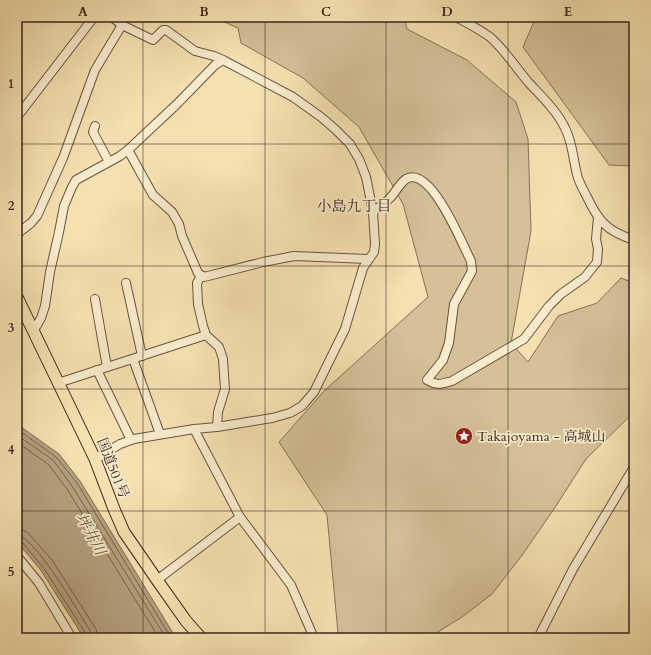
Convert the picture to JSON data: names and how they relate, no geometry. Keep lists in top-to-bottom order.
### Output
{
  "streets": {
    "highway": ["国道501号"]
  },
  "districts": ["小島九丁目"],
  "water": ["坪井川"],
  "places": {
    "place": ["Takajoyama - 高城山"]
  },
  "grid": {
    "columns": [
      "A",
      "B",
      "C",
      "D",
      "E"
    ],
    "rows": [
      "1",
      "2",
      "3",
      "4",
      "5"
    ]
  }
}
